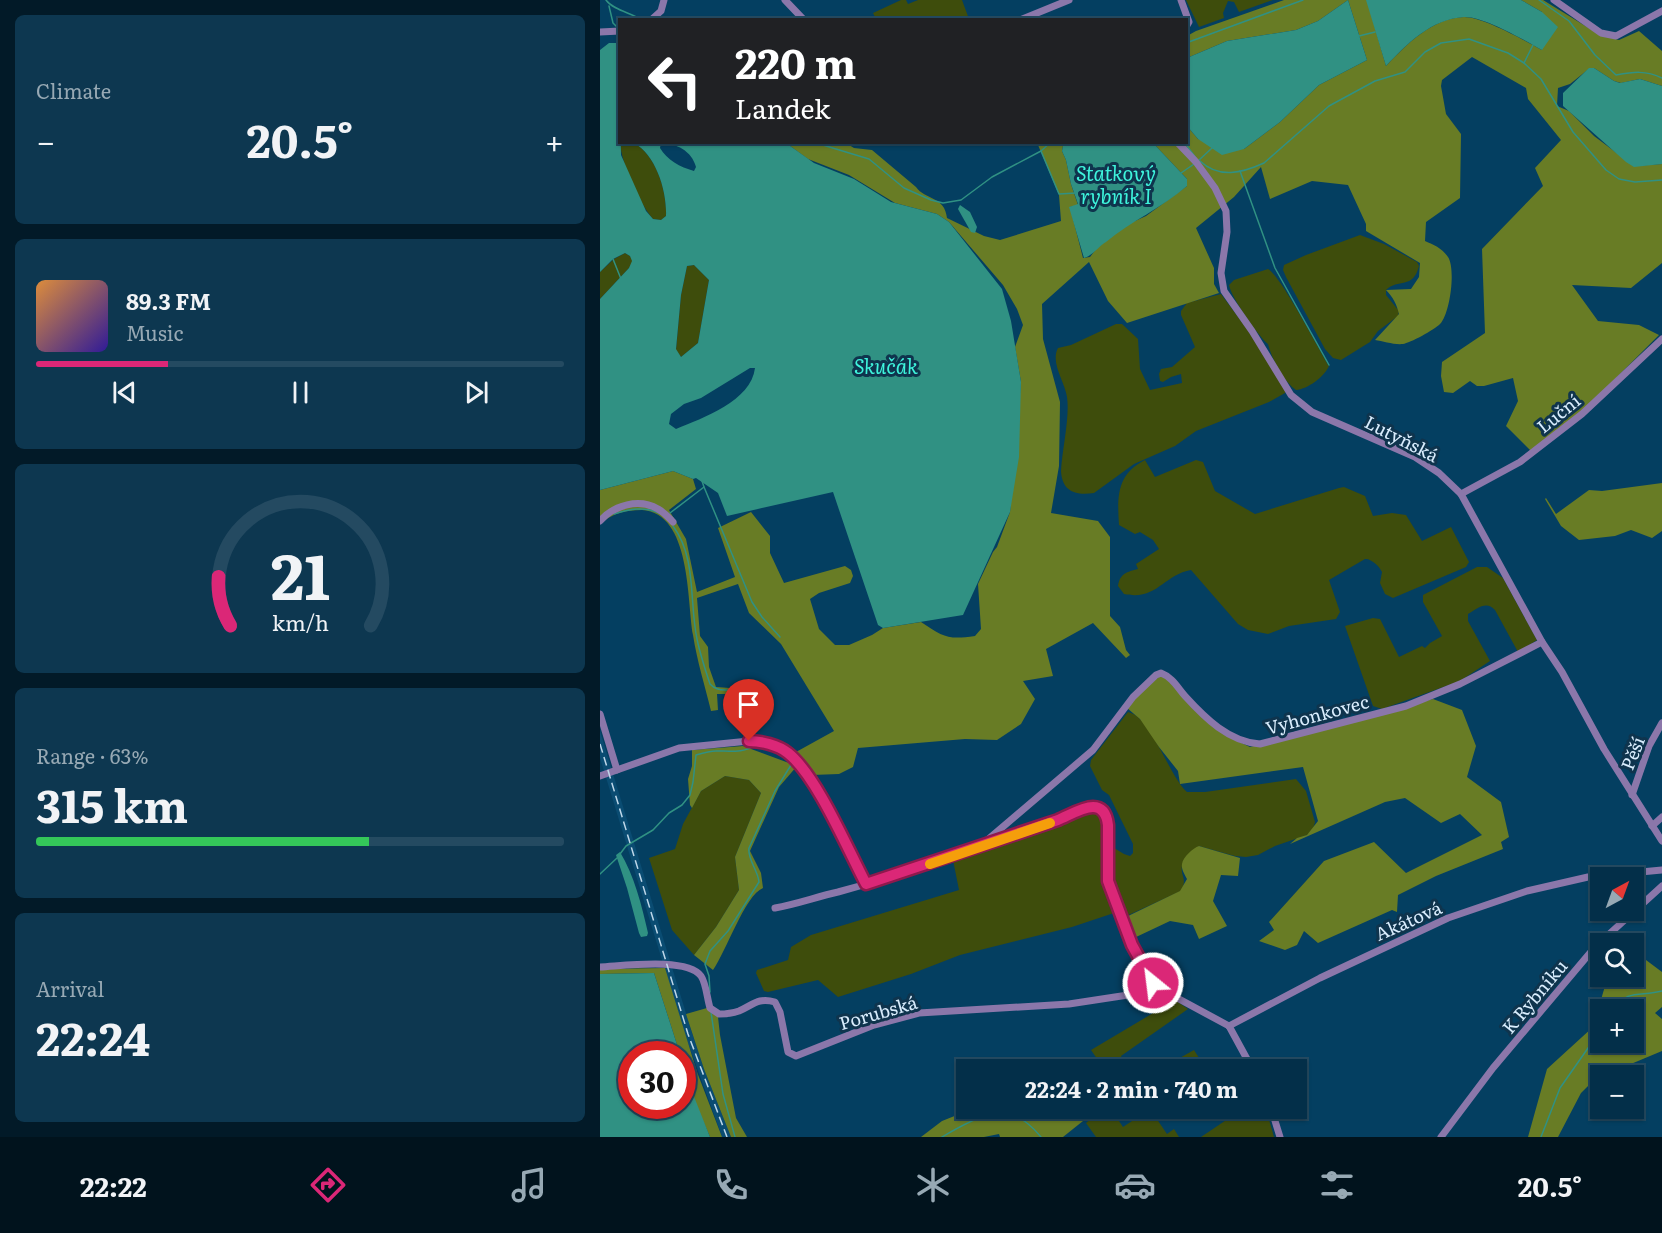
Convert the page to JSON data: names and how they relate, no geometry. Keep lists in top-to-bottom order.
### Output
{
  "streets": {
    "street": [
      "Luční",
      "Lutyňská",
      "Vyhonkovec",
      "Pěší",
      "Akátová",
      "K Rybníku",
      "Porubská"
    ]
  },
  "crossings": [
    ["Luční", "Lutyňská"],
    ["Lutyňská", "Vyhonkovec"],
    ["Lutyňská", "Pěší"]
  ],
  "water": ["Statkový rybník I", "Skučák"],
  "north": "top right",
  "page": {
    "tile": [
      "Climate",
      ["Range · 63%", "315 km"],
      ["Arrival", "22:24"]
    ],
    "turn": ["220 m", "Landek"],
    "heat": ["−", "20.5°", "+"],
    "song": ["89.3 FM", "Music"],
    "map_buttons": ["+", "−"],
    "limit": "30",
    "trip": "22:24 · 2 min · 740 m",
    "tabs": ["22:22", "20.5°"],
    "gauge": ["21", "km/h"]
  }
}
